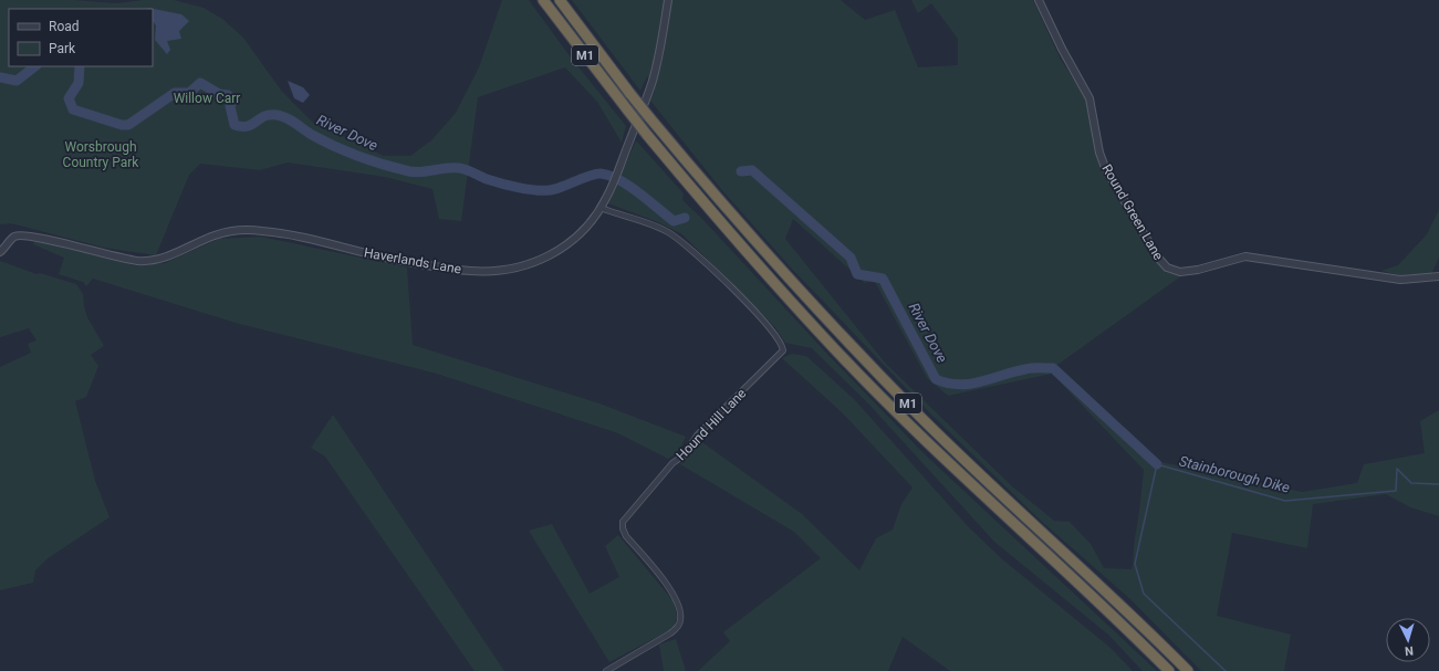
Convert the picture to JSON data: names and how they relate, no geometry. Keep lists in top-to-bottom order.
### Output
{
  "streets": {
    "highway": ["M1"],
    "street": ["Round Green Lane", "Haverlands Lane", "Hound Hill Lane"]
  },
  "crossings": [
    ["Haverlands Lane", "Hound Hill Lane"]
  ],
  "water": ["River Dove", "Stainborough Dike"],
  "parks": ["Willow Carr", "Worsbrough Country Park"],
  "legend": ["Road", "Park"],
  "north": "bottom"
}
